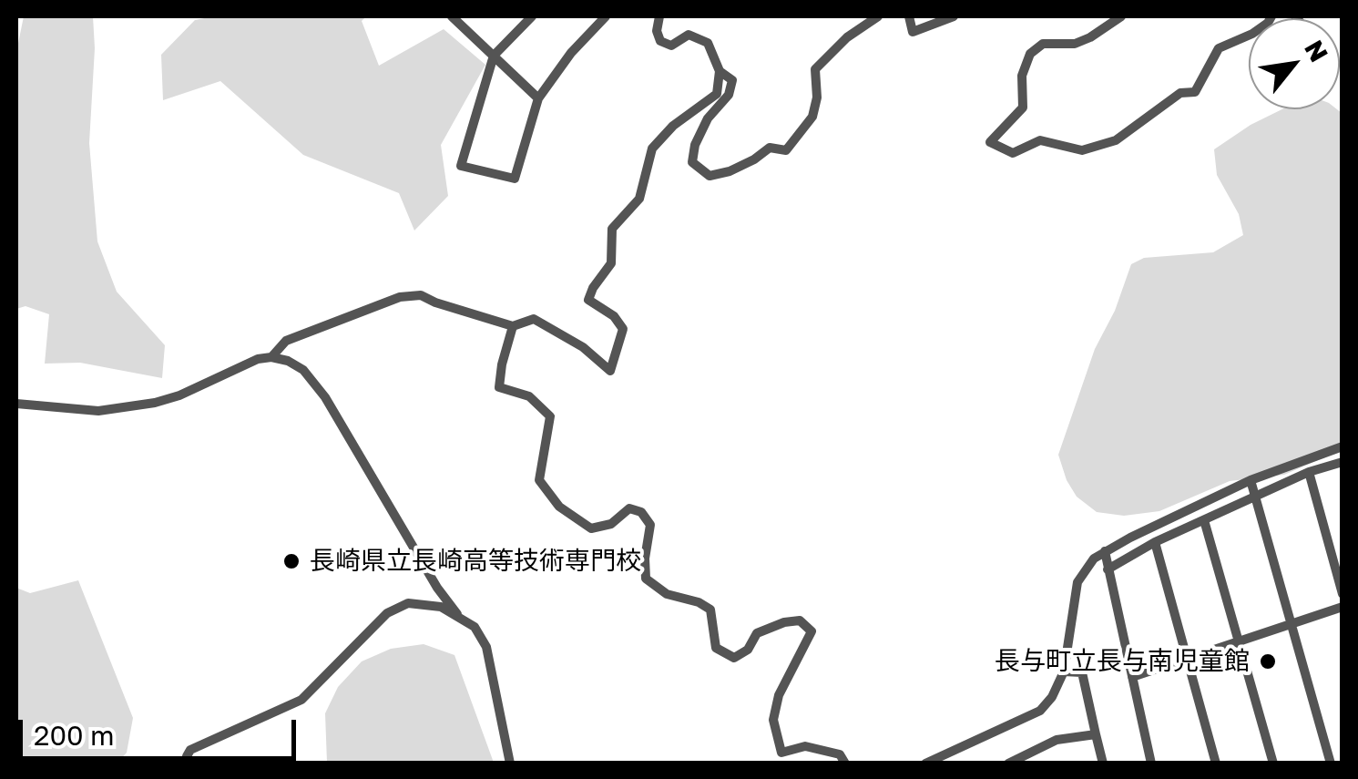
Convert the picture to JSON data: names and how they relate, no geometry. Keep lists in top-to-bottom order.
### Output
{
  "places": ["長崎県立長崎高等技術専門校", "長与町立長与南児童館"],
  "scale_bar": "200 m",
  "north": "top right"
}
